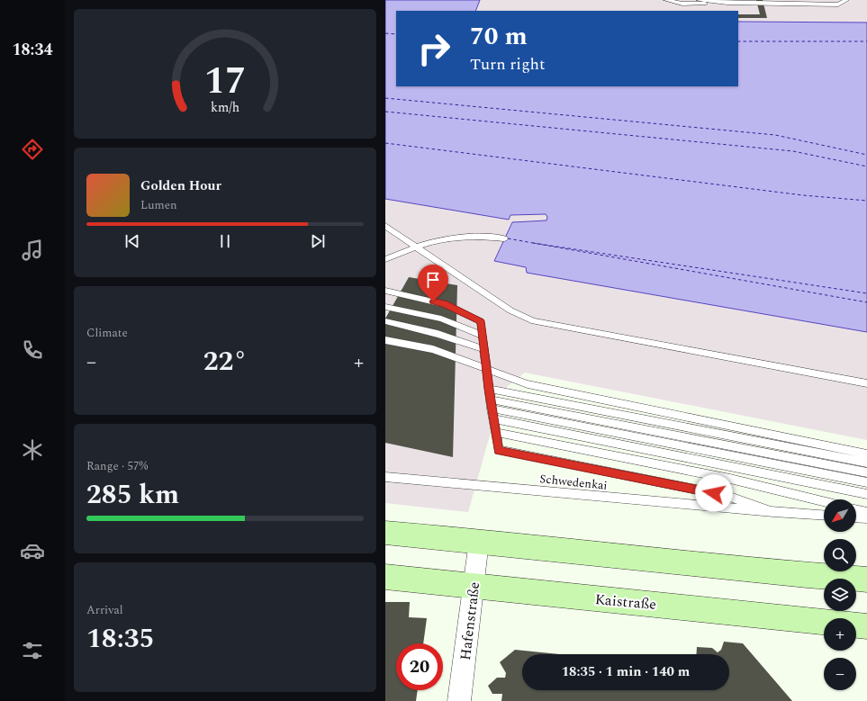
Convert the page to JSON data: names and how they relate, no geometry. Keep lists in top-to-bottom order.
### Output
{
  "streets": {
    "main road": ["Kaistraße"],
    "street": ["Hafenstraße"],
    "lane": ["Schwedenkai"]
  },
  "crossings": [
    ["Kaistraße", "Hafenstraße"]
  ],
  "north": "bottom left",
  "page": {
    "tabs": "18:34",
    "turn": ["70 m", "Turn right"],
    "song": ["Golden Hour", "Lumen"],
    "tile": [
      "Climate",
      ["Range · 57%", "285 km"],
      ["Arrival", "18:35"]
    ],
    "heat": ["−", "22°", "+"],
    "map_buttons": ["+", "−"],
    "limit": "20",
    "trip": "18:35 · 1 min · 140 m",
    "gauge": ["17", "km/h"]
  }
}
